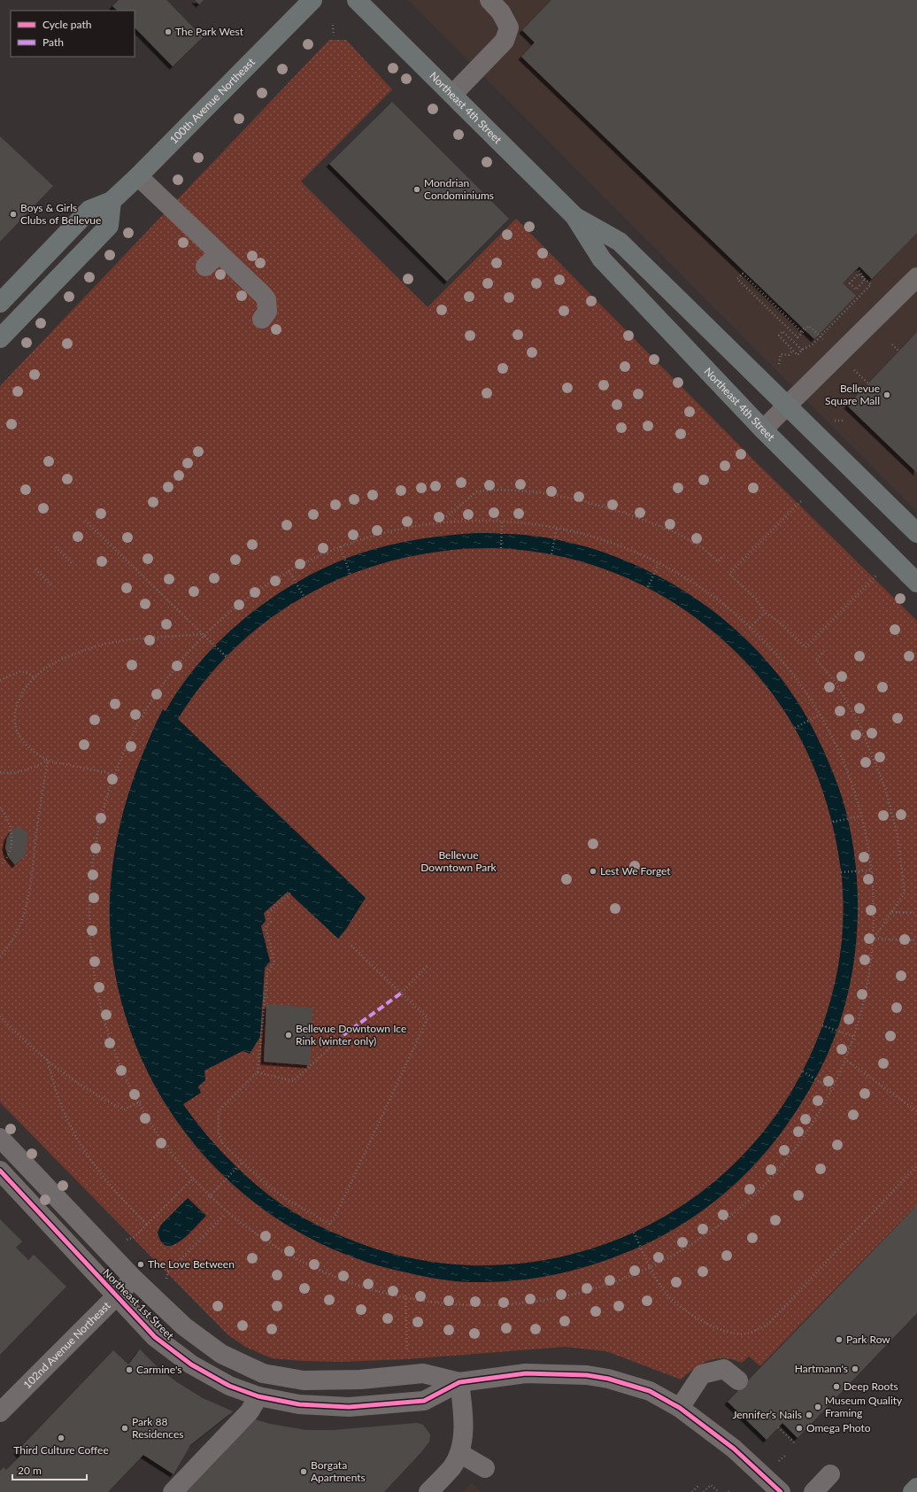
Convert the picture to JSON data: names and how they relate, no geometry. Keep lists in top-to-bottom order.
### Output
{
  "streets": {
    "main road": ["100th Avenue Northeast", "Northeast 4th Street"],
    "street": ["Northeast 1st Street", "102nd Avenue Northeast"]
  },
  "crossings": [
    ["Northeast 1st Street", "102nd Avenue Northeast"]
  ],
  "parks": ["Bellevue Downtown Park"],
  "places": [
    "The Park West",
    "Mondrian Condominiums",
    "Boys & Girls Clubs of Bellevue",
    "Bellevue Square Mall",
    "Lest We Forget",
    "Bellevue Downtown Ice Rink (winter only)",
    "The Love Between",
    "Park Row",
    "Hartmann's",
    "Carmine's",
    "Deep Roots",
    "Museum Quality Framing",
    "Jennifer’s Nails",
    "Park 88 Residences",
    "Omega Photo",
    "Third Culture Coffee",
    "Borgata Apartments"
  ],
  "legend": ["Cycle path", "Path"],
  "scale_bar": "20 m"
}
